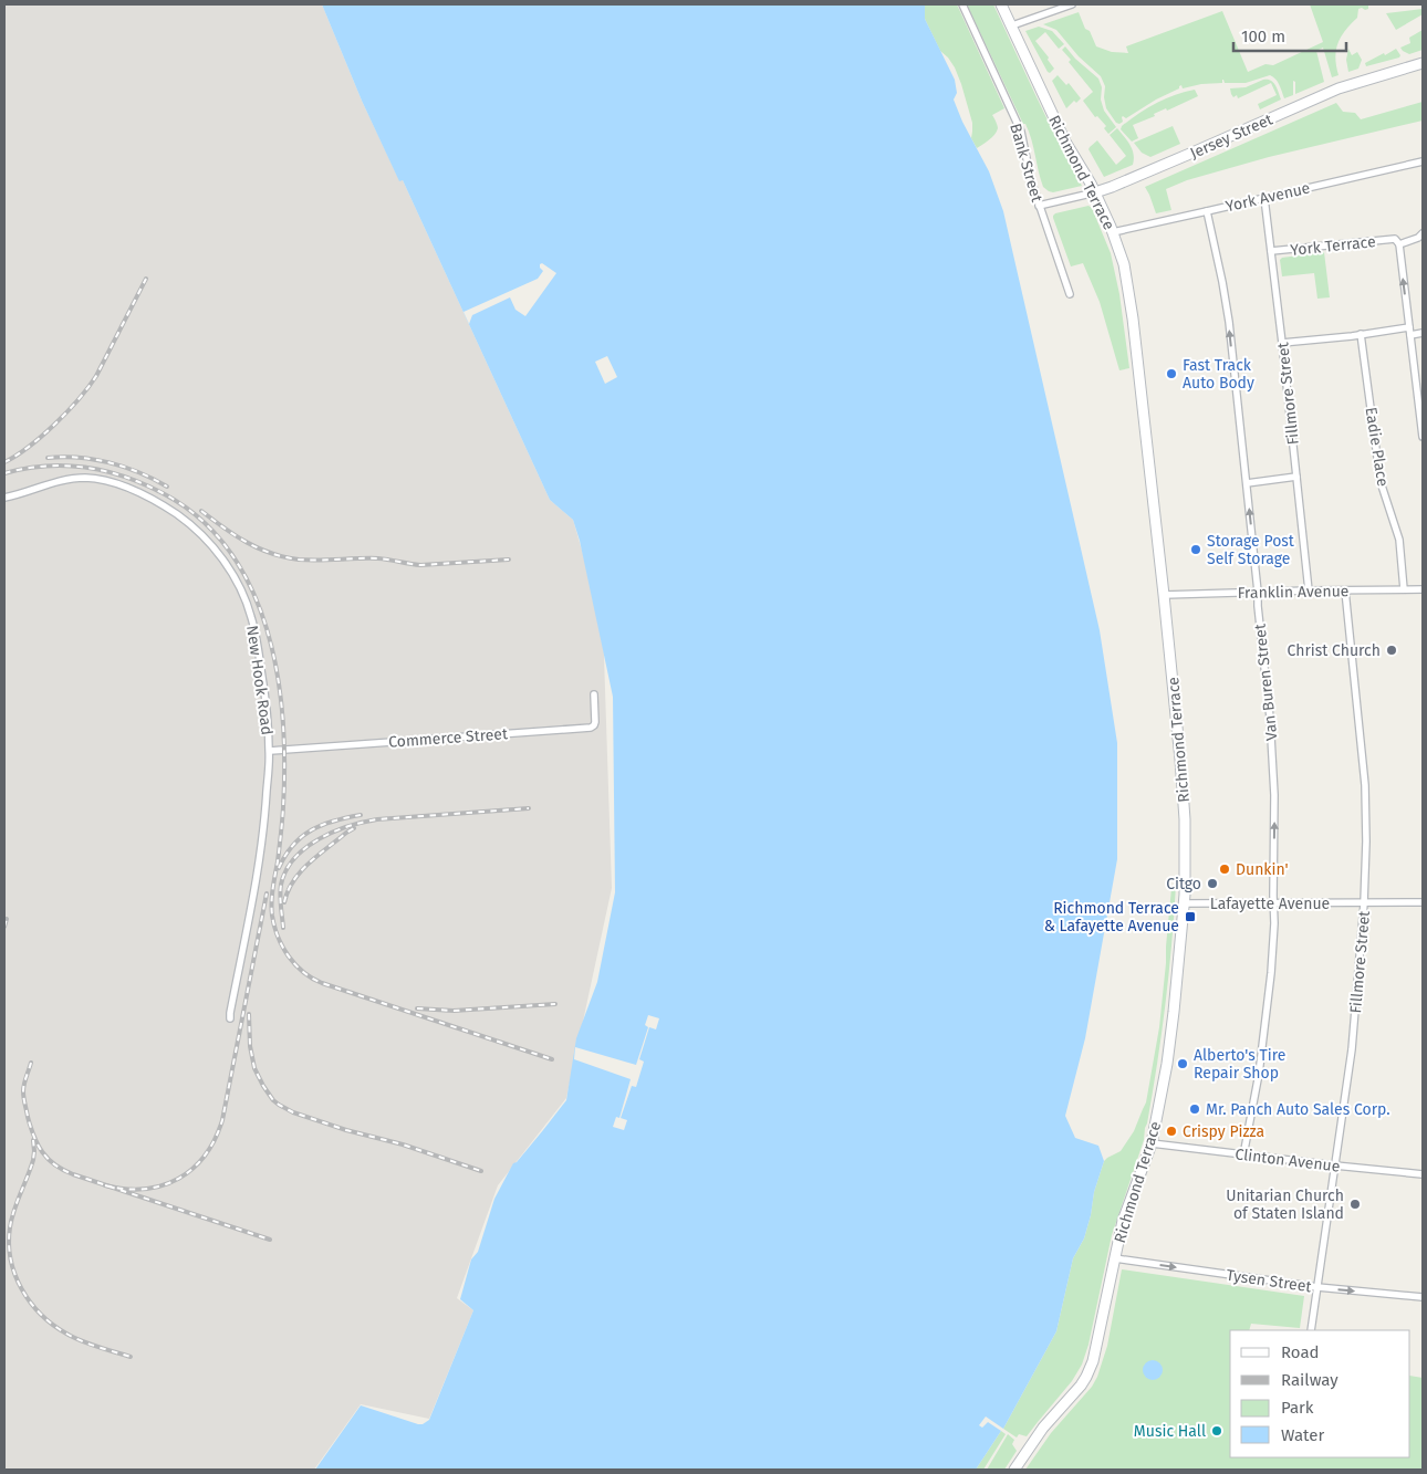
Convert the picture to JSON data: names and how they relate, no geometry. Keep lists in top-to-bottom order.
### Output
{
  "streets": {
    "main road": ["Jersey Street", "Richmond Terrace"],
    "street": [
      "Bank Street",
      "York Avenue",
      "York Terrace",
      "Fillmore Street",
      "Eadie Place",
      "Franklin Avenue",
      "New Hook Road",
      "Van Buren Street",
      "Commerce Street",
      "Lafayette Avenue",
      "Clinton Avenue",
      "Tysen Street"
    ]
  },
  "crossings": [
    ["Jersey Street", "Bank Street"],
    ["Jersey Street", "Richmond Terrace"],
    ["Richmond Terrace", "York Avenue"],
    ["Richmond Terrace", "Franklin Avenue"],
    ["Richmond Terrace", "Lafayette Avenue"],
    ["Richmond Terrace", "Clinton Avenue"],
    ["Richmond Terrace", "Tysen Street"],
    ["York Avenue", "Fillmore Street"],
    ["York Avenue", "Van Buren Street"],
    ["York Terrace", "Fillmore Street"],
    ["Fillmore Street", "Franklin Avenue"],
    ["Fillmore Street", "Lafayette Avenue"],
    ["Fillmore Street", "Clinton Avenue"],
    ["Fillmore Street", "Tysen Street"],
    ["Eadie Place", "Franklin Avenue"],
    ["Franklin Avenue", "Van Buren Street"],
    ["New Hook Road", "Commerce Street"],
    ["Van Buren Street", "Lafayette Avenue"],
    ["Van Buren Street", "Clinton Avenue"]
  ],
  "one_way": ["Van Buren Street", "Tysen Street"],
  "places": {
    "other": [
      "Fast Track Auto Body",
      "Storage Post Self Storage",
      "Christ Church",
      "Dunkin'",
      "Citgo",
      "Alberto's Tire Repair Shop",
      "Mr. Panch Auto Sales Corp.",
      "Crispy Pizza",
      "Unitarian Church of Staten Island",
      "Music Hall"
    ],
    "transit": ["Richmond Terrace & Lafayette Avenue"]
  },
  "legend": [
    "Road",
    "Railway",
    "Park",
    "Water"
  ],
  "scale_bar": "100 m"
}
